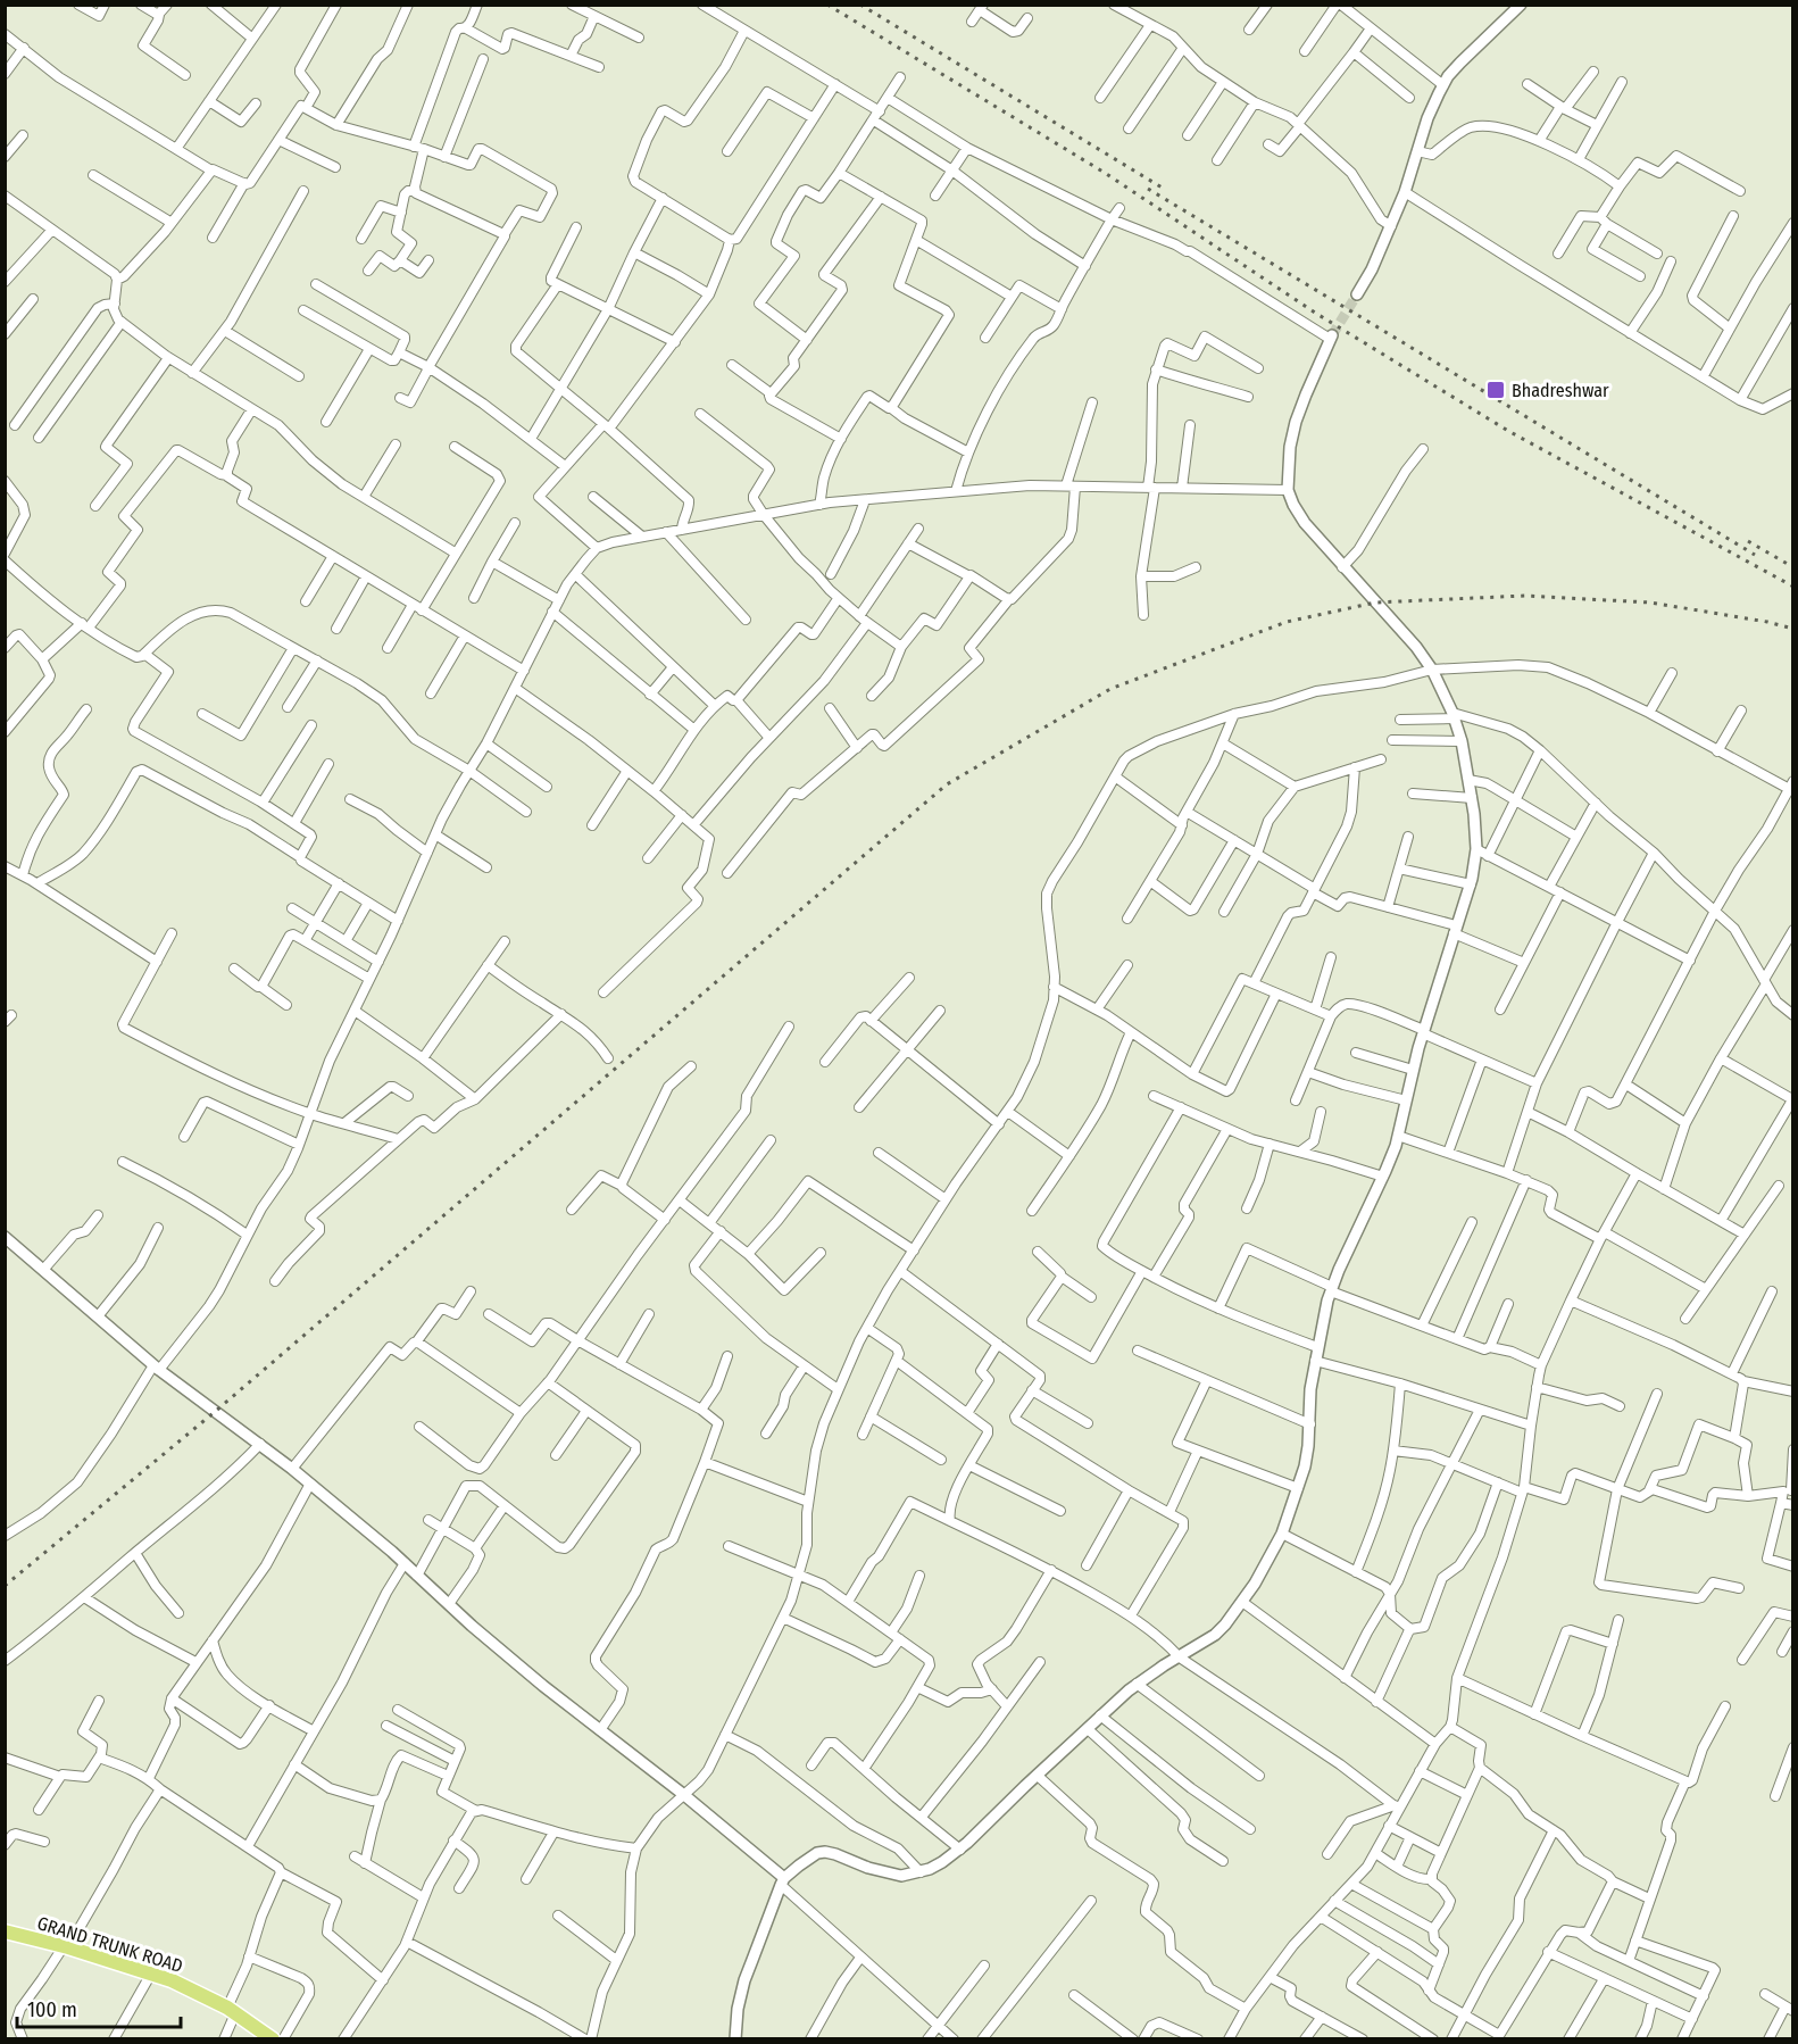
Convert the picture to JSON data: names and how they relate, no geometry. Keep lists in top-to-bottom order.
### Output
{
  "streets": {
    "main road": ["GRAND TRUNK ROAD"]
  },
  "places": {
    "transit": ["Bhadreshwar"]
  },
  "scale_bar": "100 m"
}
